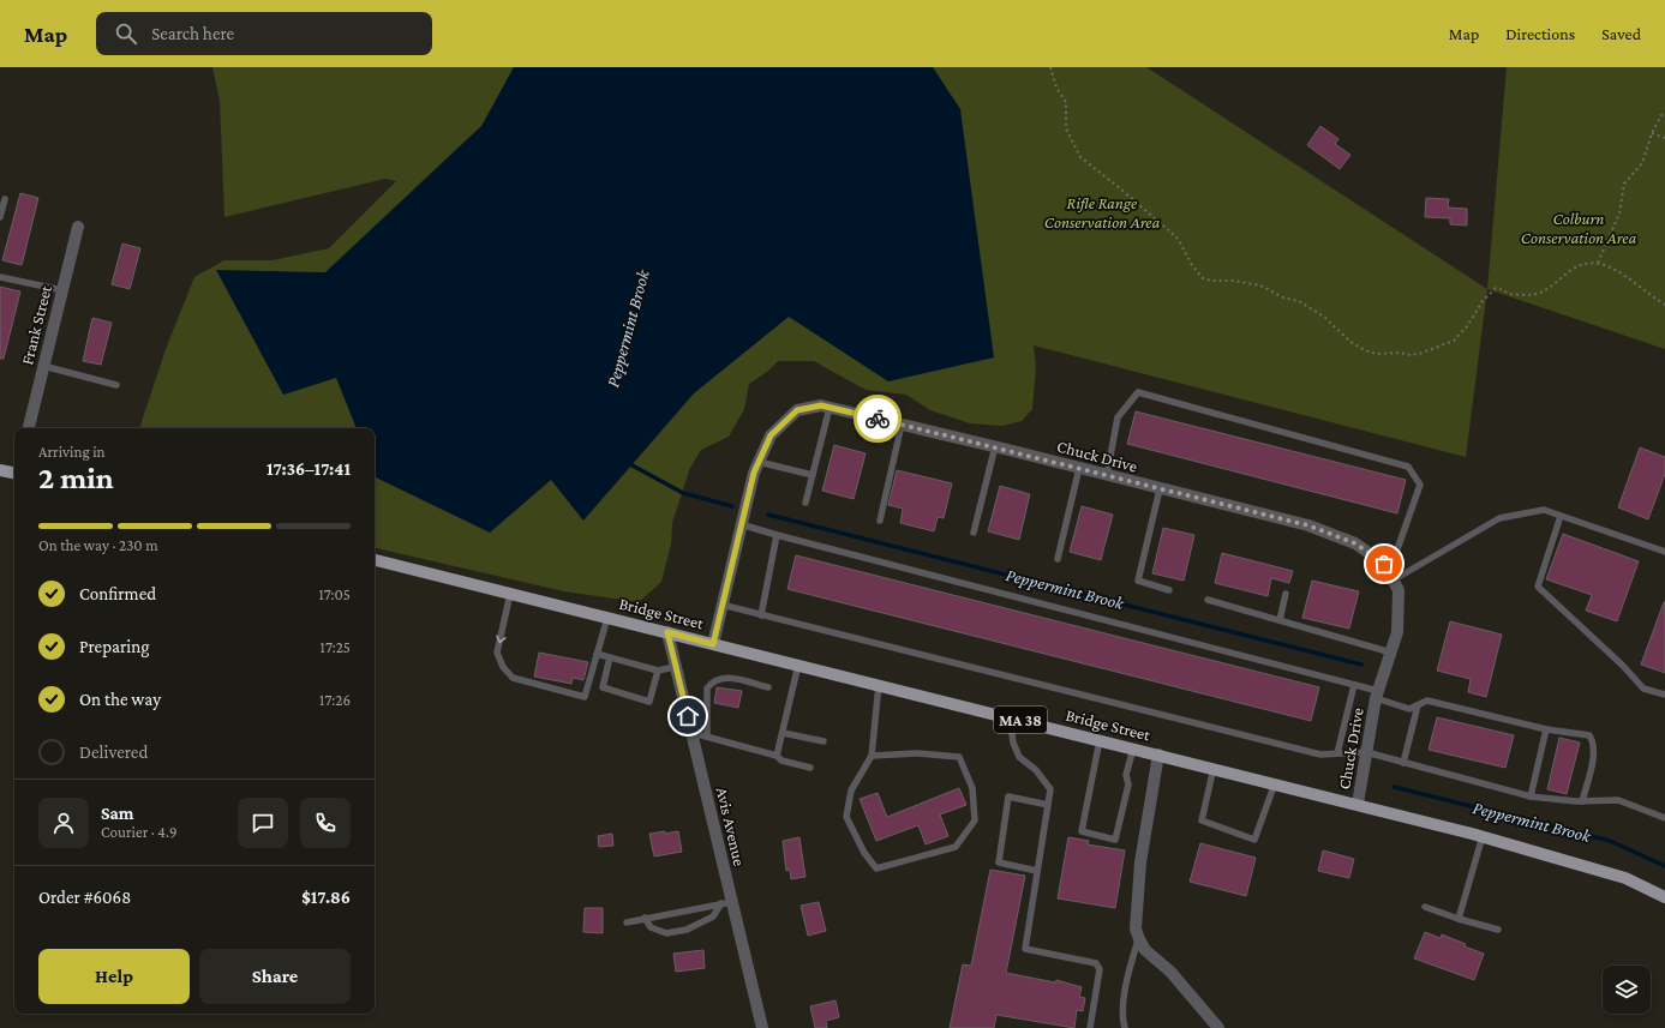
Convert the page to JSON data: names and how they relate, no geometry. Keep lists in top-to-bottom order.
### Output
{
  "streets": {
    "main road": ["Bridge Street", "MA 38"],
    "street": ["Frank Street", "Chuck Drive", "Avis Avenue"]
  },
  "crossings": [
    ["Chuck Drive", "Bridge Street"],
    ["Bridge Street", "Avis Avenue"]
  ],
  "water": ["Peppermint Brook"],
  "parks": ["Rifle Range Conservation Area", "Colburn Conservation Area"],
  "page": {
    "header": "Map",
    "search": "Search here",
    "nav": ["Map", "Directions", "Saved"],
    "heading": ["2 min", "Arriving in", "17:36–17:41"],
    "panel": [
      "Sam",
      "Courier · 4.9",
      "Order #6068",
      "$17.86"
    ],
    "bar": "On the way · 230 m",
    "list": [
      ["Confirmed", "17:05"],
      ["Preparing", "17:25"],
      ["On the way", "17:26"],
      "Delivered"
    ],
    "buttons": ["Help", "Share"]
  }
}
